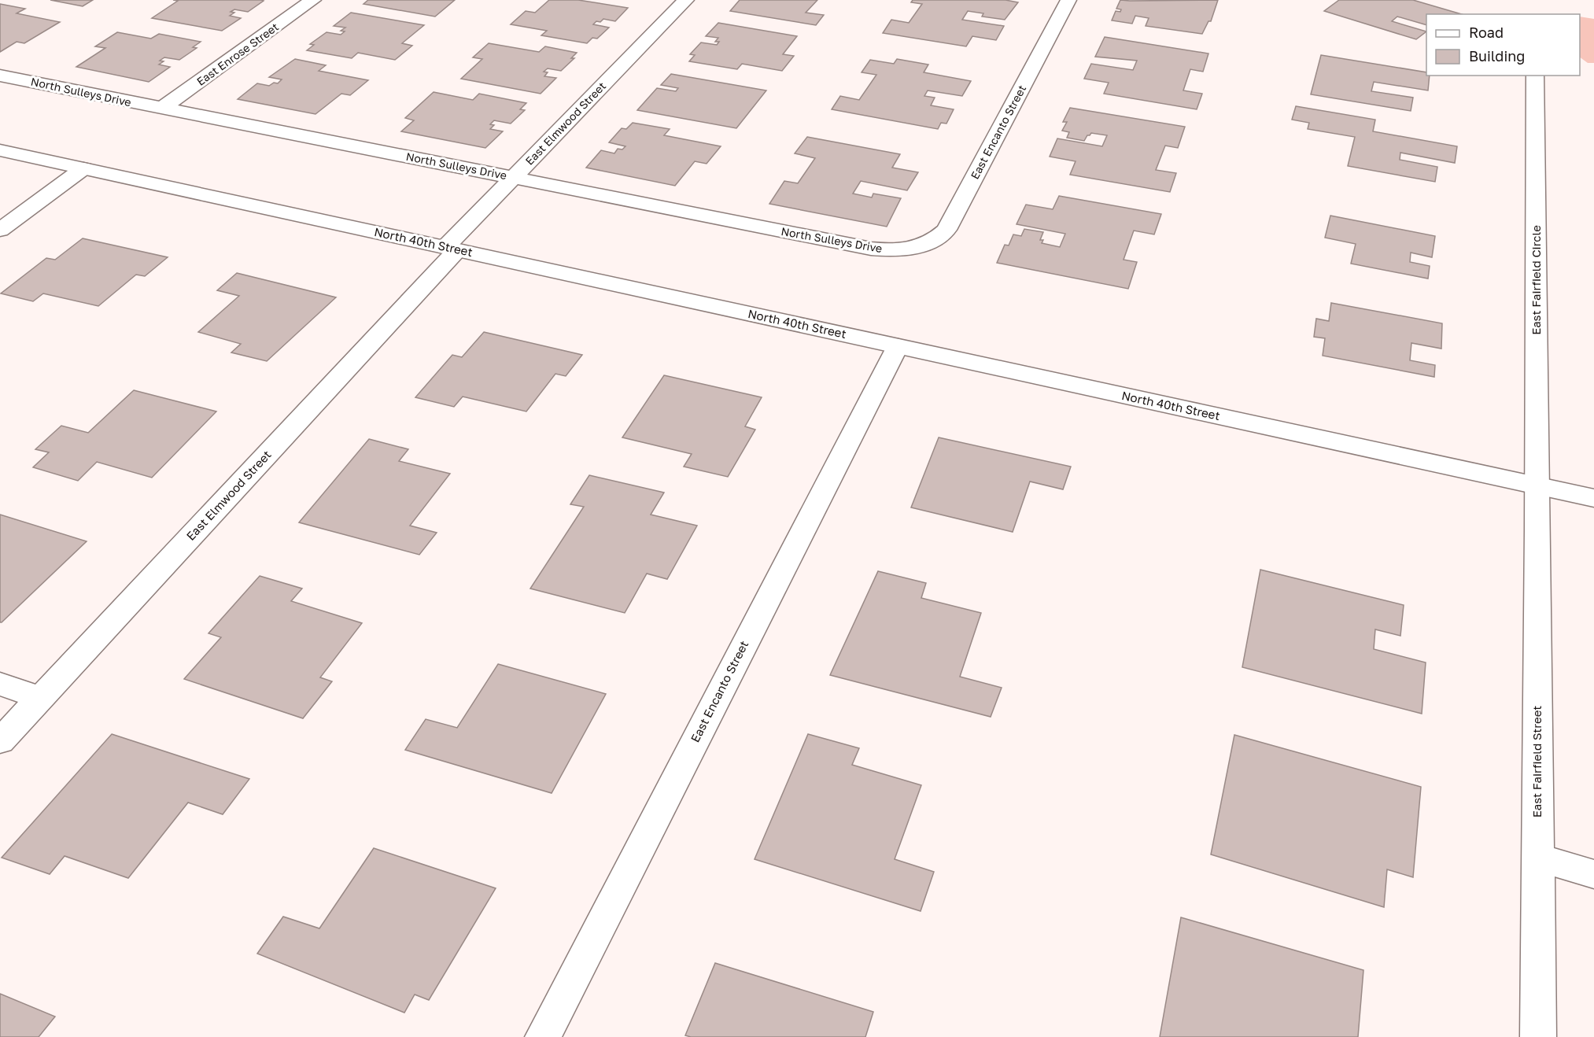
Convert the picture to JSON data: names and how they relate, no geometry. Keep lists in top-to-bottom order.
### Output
{
  "streets": {
    "street": [
      "East Enrose Street",
      "North Sulleys Drive",
      "East Elmwood Street",
      "East Encanto Street",
      "North 40th Street",
      "East Fairfield Circle",
      "East Fairfield Street"
    ]
  },
  "crossings": [
    ["East Enrose Street", "North Sulleys Drive"],
    ["North Sulleys Drive", "East Elmwood Street"],
    ["North Sulleys Drive", "East Encanto Street"],
    ["East Elmwood Street", "North 40th Street"],
    ["East Encanto Street", "North 40th Street"],
    ["North 40th Street", "East Fairfield Circle"],
    ["North 40th Street", "East Fairfield Street"],
    ["East Fairfield Circle", "East Fairfield Street"]
  ],
  "legend": ["Road", "Building"]
}
